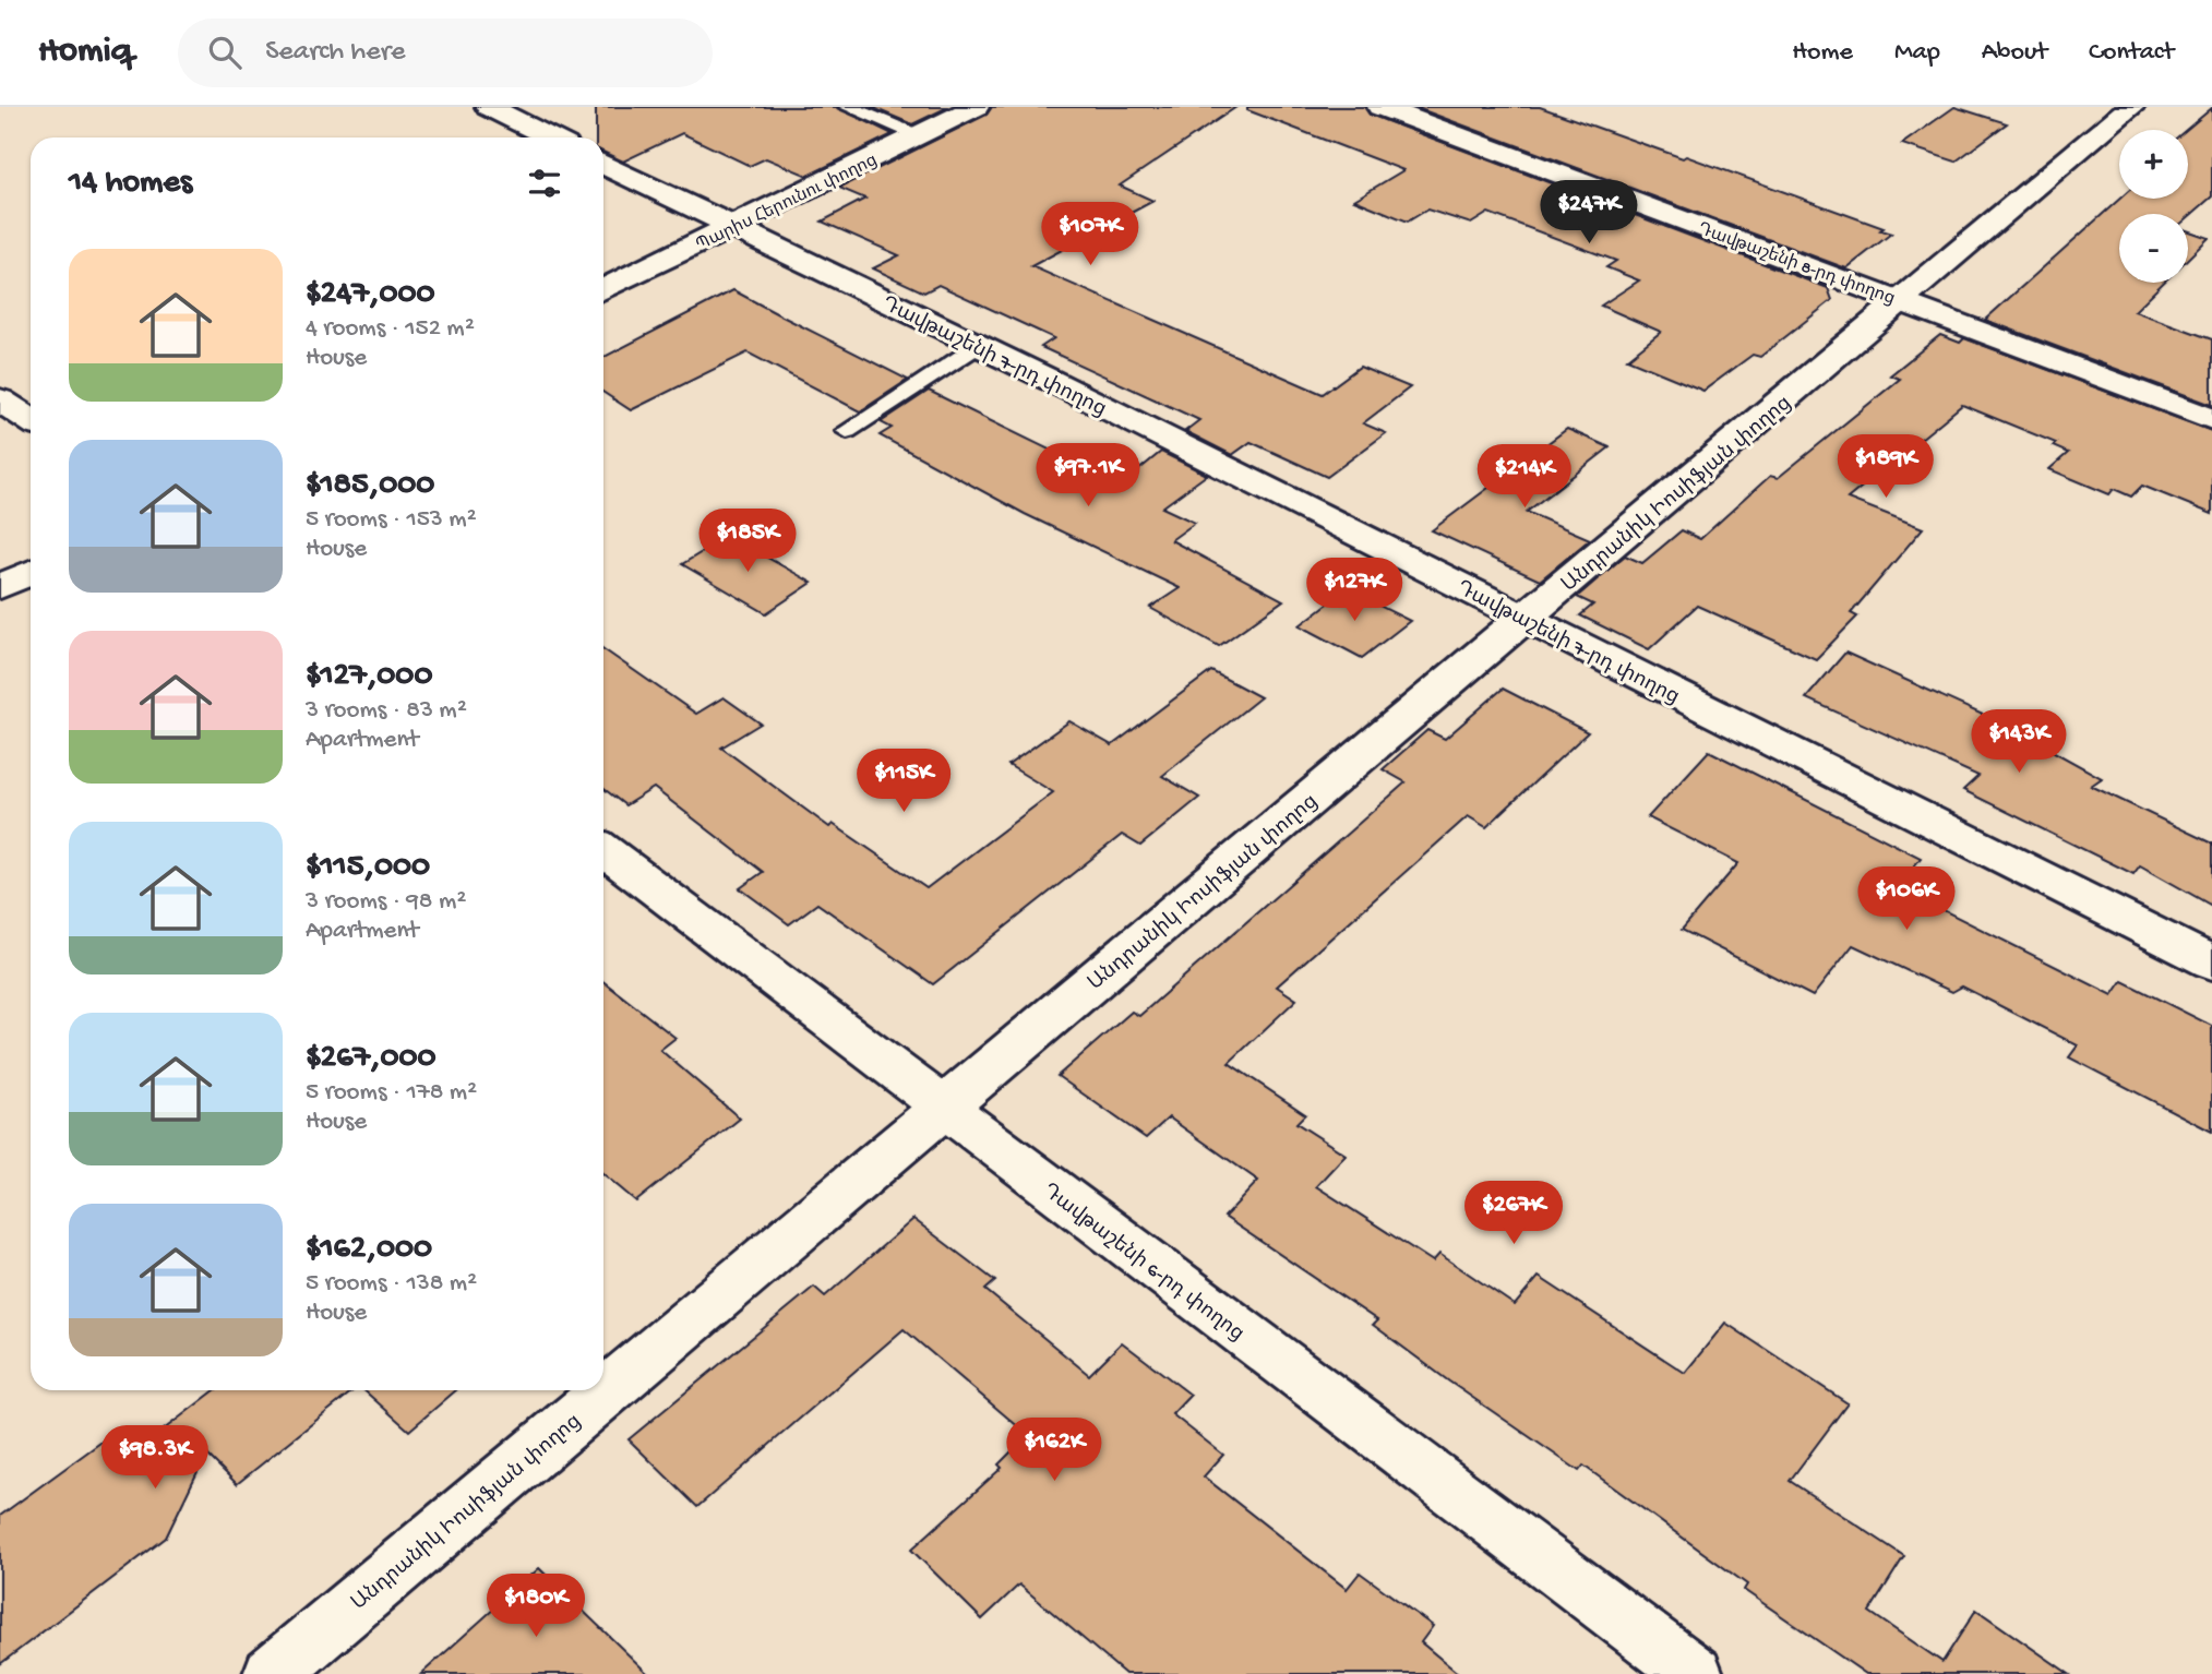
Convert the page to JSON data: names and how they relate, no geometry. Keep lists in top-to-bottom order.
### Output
{
  "streets": {
    "street": [
      "Պարիս Հերունու փողոց",
      "Դավթաշենի 8-րդ փողոց",
      "Դավթաշենի 7-րդ փողոց",
      "Անդրանիկ Իոսիֆյան փողոց",
      "Դավթաշենի 6-րդ փողոց"
    ]
  },
  "crossings": [
    ["Պարիս Հերունու փողոց", "Դավթաշենի 7-րդ փողոց"],
    ["Դավթաշենի 8-րդ փողոց", "Անդրանիկ Իոսիֆյան փողոց"],
    ["Դավթաշենի 7-րդ փողոց", "Անդրանիկ Իոսիֆյան փողոց"],
    ["Անդրանիկ Իոսիֆյան փողոց", "Դավթաշենի 6-րդ փողոց"]
  ],
  "page": {
    "header": "Homiq",
    "search": "Search here",
    "nav": [
      "Home",
      "Map",
      "About",
      "Contact"
    ],
    "map_buttons": ["+", "−"],
    "heading": "14 homes",
    "price": [
      "$247K",
      "$107K",
      "$189K",
      "$97.1K",
      "$214K",
      "$185K",
      "$127K",
      "$143K",
      "$115K",
      "$106K",
      "$267K",
      "$162K",
      "$98.3K",
      "$180K"
    ],
    "list": [
      {
        "name": "$247,000",
        "note": "4 rooms · 152 m² · House"
      },
      {
        "name": "$185,000",
        "note": "5 rooms · 153 m² · House"
      },
      {
        "name": "$127,000",
        "note": "3 rooms · 83 m² · Apartment"
      },
      {
        "name": "$115,000",
        "note": "3 rooms · 98 m² · Apartment"
      },
      {
        "name": "$267,000",
        "note": "5 rooms · 178 m² · House"
      },
      {
        "name": "$162,000",
        "note": "5 rooms · 138 m² · House"
      }
    ]
  }
}
